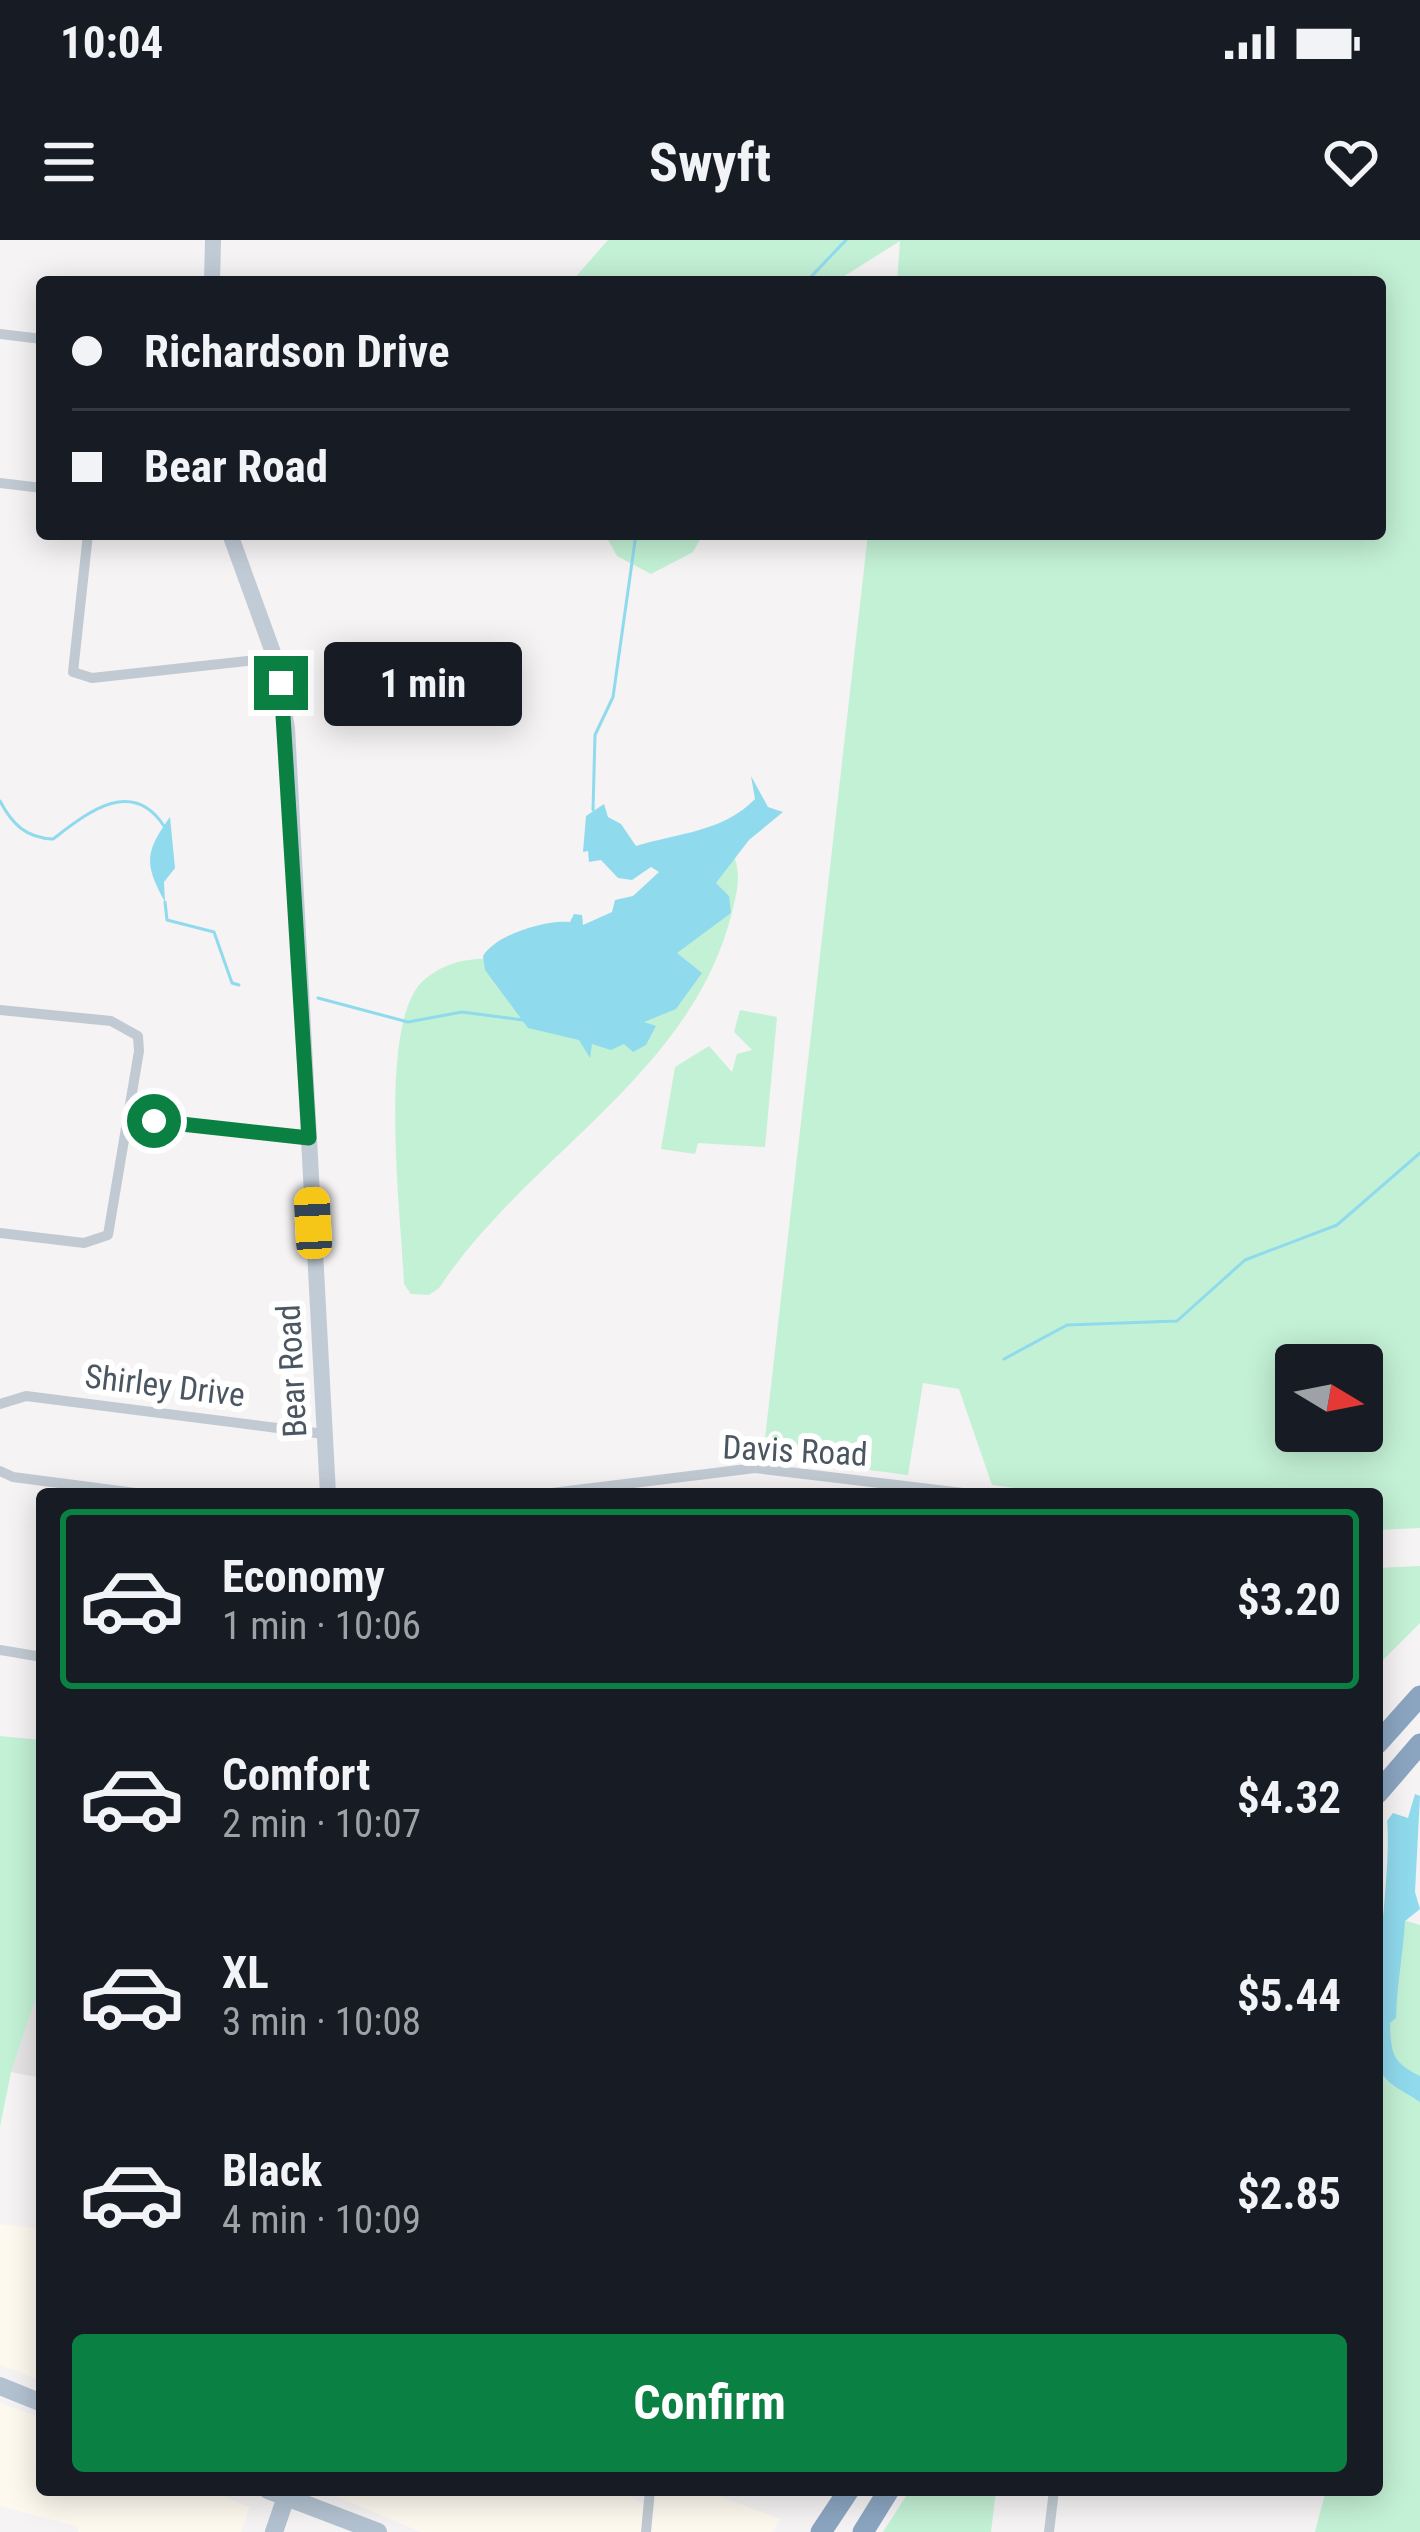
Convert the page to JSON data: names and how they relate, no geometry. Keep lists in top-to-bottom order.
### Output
{
  "streets": {
    "main road": ["Bear Road"],
    "street": ["Shirley Drive", "Davis Road"]
  },
  "crossings": [
    ["Bear Road", "Shirley Drive"]
  ],
  "north": "right",
  "page": {
    "status": "10:04",
    "header": "Swyft",
    "banner": ["Richardson Drive", "Bear Road"],
    "bubble": "1 min",
    "list": [
      {
        "name": "Economy",
        "note": "1 min · 10:06",
        "value": "$3.20"
      },
      {
        "name": "Comfort",
        "note": "2 min · 10:07",
        "value": "$4.32"
      },
      {
        "name": "XL",
        "note": "3 min · 10:08",
        "value": "$5.44"
      },
      {
        "name": "Black",
        "note": "4 min · 10:09",
        "value": "$2.85"
      }
    ],
    "buttons": "Confirm"
  }
}
